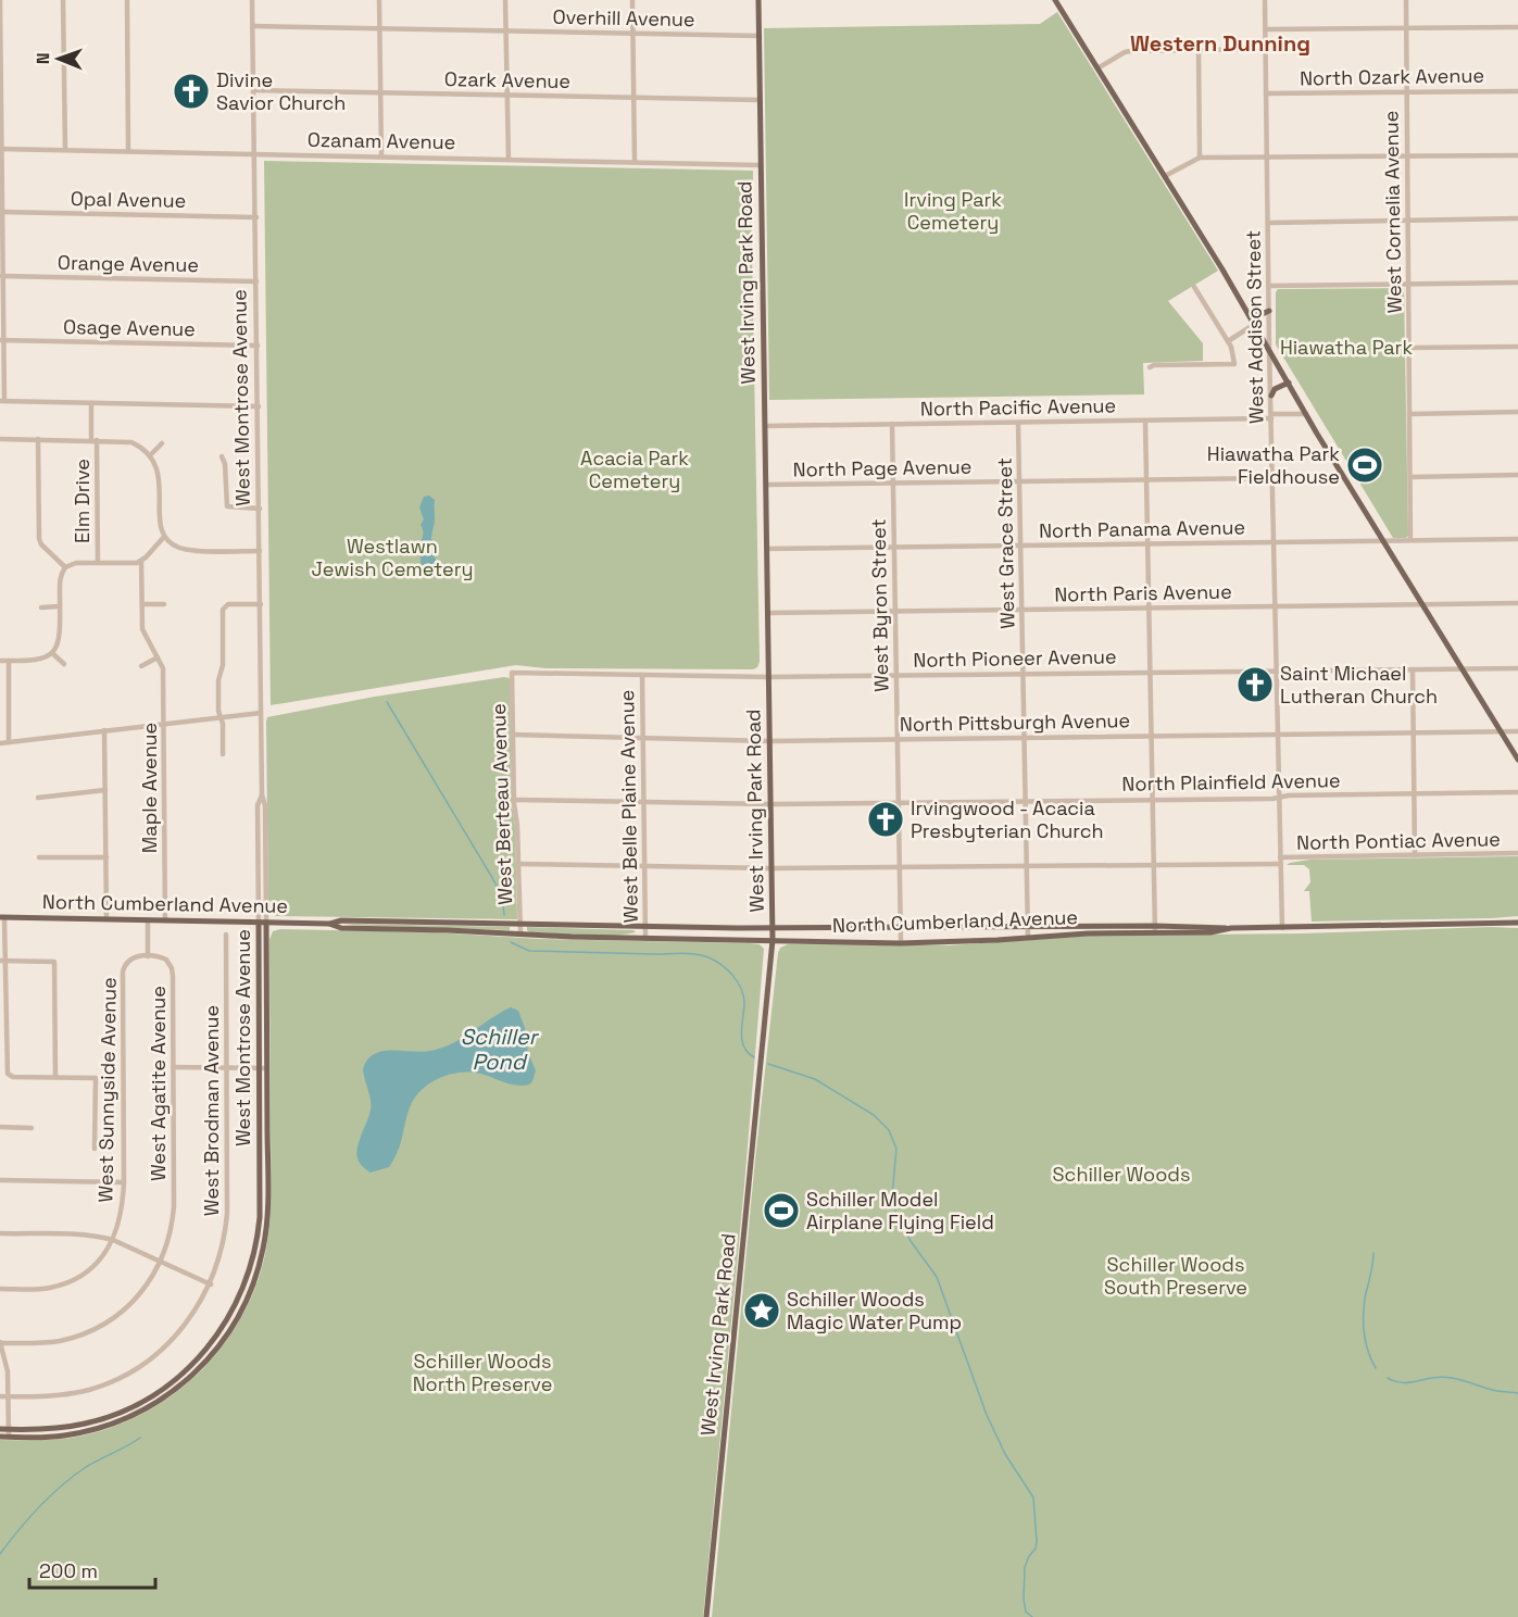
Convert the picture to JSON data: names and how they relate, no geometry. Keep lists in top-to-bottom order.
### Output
{
  "streets": {
    "main road": ["West Irving Park Road", "West Montrose Avenue", "North Cumberland Avenue"],
    "street": [
      "Overhill Avenue",
      "North Ozark Avenue",
      "Ozark Avenue",
      "Ozanam Avenue",
      "Opal Avenue",
      "West Cornelia Avenue",
      "Orange Avenue",
      "West Addison Street",
      "Osage Avenue",
      "North Pacific Avenue",
      "North Page Avenue",
      "Elm Drive",
      "North Panama Avenue",
      "West Grace Street",
      "North Paris Avenue",
      "West Byron Street",
      "North Pioneer Avenue",
      "North Pittsburgh Avenue",
      "North Plainfield Avenue",
      "Maple Avenue",
      "West Berteau Avenue",
      "West Belle Plaine Avenue",
      "North Pontiac Avenue",
      "West Agatite Avenue",
      "West Sunnyside Avenue",
      "West Brodman Avenue"
    ]
  },
  "crossings": [
    ["Overhill Avenue", "West Irving Park Road"],
    ["Overhill Avenue", "West Montrose Avenue"],
    ["North Ozark Avenue", "West Cornelia Avenue"],
    ["North Ozark Avenue", "West Addison Street"],
    ["Ozark Avenue", "West Irving Park Road"],
    ["Ozark Avenue", "West Montrose Avenue"],
    ["Ozanam Avenue", "West Irving Park Road"],
    ["Ozanam Avenue", "West Montrose Avenue"],
    ["Opal Avenue", "West Montrose Avenue"],
    ["West Cornelia Avenue", "North Panama Avenue"],
    ["Orange Avenue", "West Montrose Avenue"],
    ["West Irving Park Road", "North Pacific Avenue"],
    ["West Irving Park Road", "North Page Avenue"],
    ["West Irving Park Road", "North Panama Avenue"],
    ["West Irving Park Road", "North Paris Avenue"],
    ["West Irving Park Road", "North Pioneer Avenue"],
    ["West Irving Park Road", "North Pittsburgh Avenue"],
    ["West Irving Park Road", "North Plainfield Avenue"],
    ["West Irving Park Road", "North Pontiac Avenue"],
    ["West Irving Park Road", "North Cumberland Avenue"],
    ["West Addison Street", "North Pacific Avenue"],
    ["West Addison Street", "North Page Avenue"],
    ["West Addison Street", "North Panama Avenue"],
    ["West Addison Street", "North Paris Avenue"],
    ["West Addison Street", "North Pioneer Avenue"],
    ["West Addison Street", "North Pittsburgh Avenue"],
    ["West Addison Street", "North Plainfield Avenue"],
    ["West Addison Street", "North Pontiac Avenue"],
    ["West Addison Street", "North Cumberland Avenue"],
    ["Osage Avenue", "West Montrose Avenue"],
    ["West Montrose Avenue", "North Cumberland Avenue"],
    ["North Pacific Avenue", "West Grace Street"],
    ["North Pacific Avenue", "West Byron Street"],
    ["North Page Avenue", "West Grace Street"],
    ["North Page Avenue", "West Byron Street"],
    ["North Panama Avenue", "West Grace Street"],
    ["North Panama Avenue", "West Byron Street"],
    ["West Grace Street", "North Paris Avenue"],
    ["West Grace Street", "North Pioneer Avenue"],
    ["West Grace Street", "North Pittsburgh Avenue"],
    ["West Grace Street", "North Plainfield Avenue"],
    ["West Grace Street", "North Pontiac Avenue"],
    ["West Grace Street", "North Cumberland Avenue"],
    ["North Paris Avenue", "West Byron Street"],
    ["West Byron Street", "North Pioneer Avenue"],
    ["West Byron Street", "North Pittsburgh Avenue"],
    ["West Byron Street", "North Plainfield Avenue"],
    ["West Byron Street", "North Pontiac Avenue"],
    ["West Byron Street", "North Cumberland Avenue"],
    ["North Pioneer Avenue", "West Berteau Avenue"],
    ["North Pioneer Avenue", "West Belle Plaine Avenue"],
    ["North Pittsburgh Avenue", "West Berteau Avenue"],
    ["North Pittsburgh Avenue", "West Belle Plaine Avenue"],
    ["North Plainfield Avenue", "West Berteau Avenue"],
    ["North Plainfield Avenue", "West Belle Plaine Avenue"],
    ["Maple Avenue", "North Cumberland Avenue"],
    ["West Berteau Avenue", "North Pontiac Avenue"],
    ["West Berteau Avenue", "North Cumberland Avenue"],
    ["West Belle Plaine Avenue", "North Pontiac Avenue"],
    ["West Belle Plaine Avenue", "North Cumberland Avenue"],
    ["North Cumberland Avenue", "West Agatite Avenue"],
    ["West Agatite Avenue", "West Sunnyside Avenue"]
  ],
  "districts": ["Western Dunning"],
  "water": ["Schiller Pond"],
  "parks": [
    "Irving Park Cemetery",
    "Hiawatha Park",
    "Acacia Park Cemetery",
    "Westlawn Jewish Cemetery",
    "Schiller Woods",
    "Schiller Woods South Preserve",
    "Schiller Woods North Preserve"
  ],
  "places": {
    "church": ["Divine Savior Church", "Saint Michael Lutheran Church", "Irvingwood - Acacia Presbyterian Church"],
    "sports": ["Hiawatha Park Fieldhouse", "Schiller Model Airplane Flying Field"],
    "place": ["Schiller Woods Magic Water Pump"]
  },
  "scale_bar": "200 m",
  "north": "left"
}
